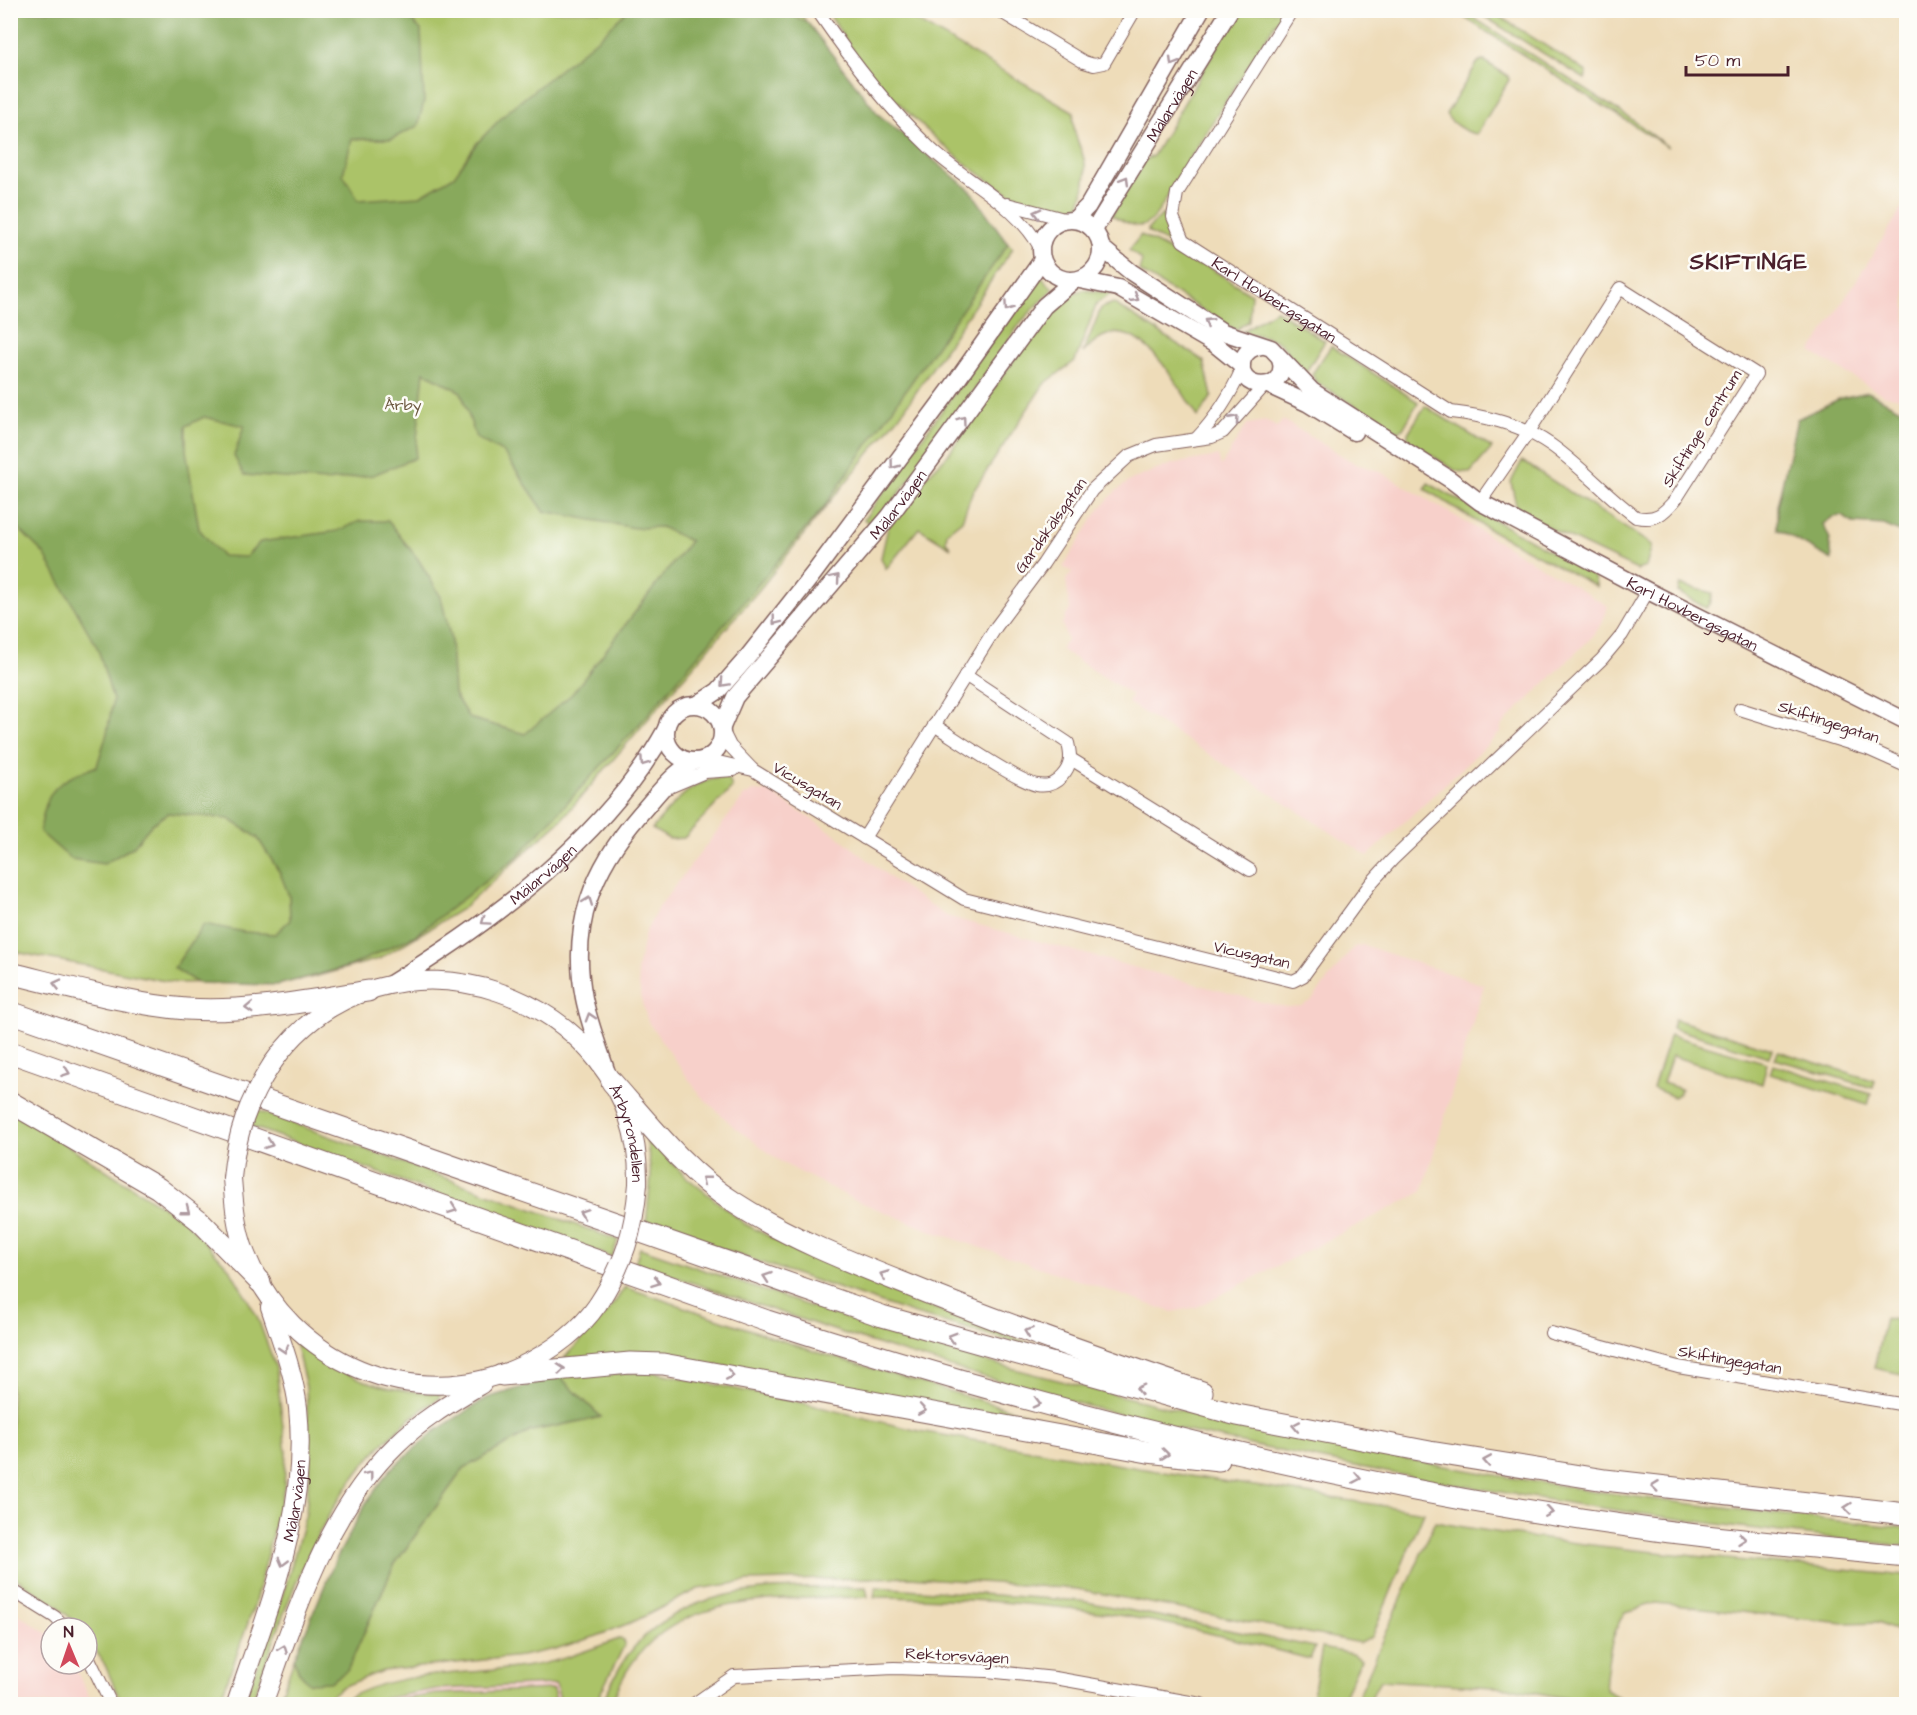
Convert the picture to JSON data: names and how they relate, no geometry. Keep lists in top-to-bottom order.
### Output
{
  "streets": {
    "main road": ["Mälarvägen", "Karl Hovbergsgatan", "Årbyrondellen"],
    "street": [
      "Skiftinge centrum",
      "Gårdskälsgatan",
      "Skiftingegatan",
      "Vicusgatan",
      "Rektorsvägen"
    ]
  },
  "crossings": [
    ["Mälarvägen", "Vicusgatan"],
    ["Mälarvägen", "Årbyrondellen"],
    ["Karl Hovbergsgatan", "Skiftinge centrum"],
    ["Karl Hovbergsgatan", "Gårdskälsgatan"],
    ["Karl Hovbergsgatan", "Vicusgatan"],
    ["Gårdskälsgatan", "Vicusgatan"]
  ],
  "districts": ["SKIFTINGE"],
  "parks": ["Årby"],
  "scale_bar": "50 m",
  "north": "top"
}
